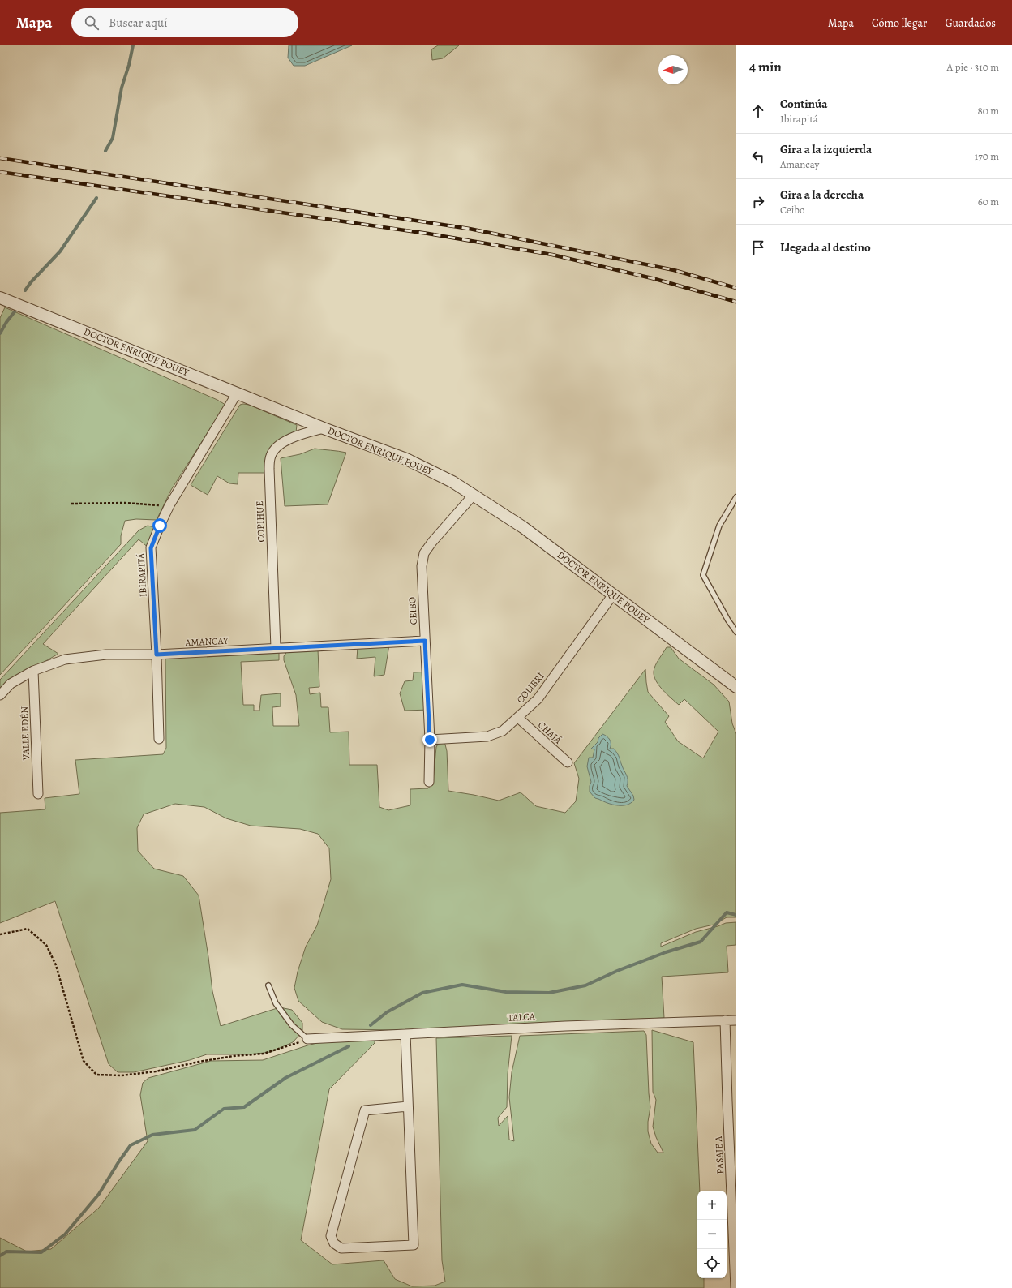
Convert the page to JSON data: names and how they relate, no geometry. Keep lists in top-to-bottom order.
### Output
{
  "streets": {
    "street": [
      "DOCTOR ENRIQUE POUEY",
      "COPIHUE",
      "IBIRAPITÁ",
      "CEIBO",
      "AMANCAY",
      "COLIBRÍ",
      "CHAJÁ",
      "VALLE EDÉN",
      "TALCA",
      "PASAJE A"
    ]
  },
  "crossings": [
    ["DOCTOR ENRIQUE POUEY", "COPIHUE"],
    ["DOCTOR ENRIQUE POUEY", "IBIRAPITÁ"],
    ["DOCTOR ENRIQUE POUEY", "CEIBO"],
    ["DOCTOR ENRIQUE POUEY", "COLIBRÍ"],
    ["COPIHUE", "AMANCAY"],
    ["IBIRAPITÁ", "AMANCAY"],
    ["CEIBO", "AMANCAY"],
    ["CEIBO", "COLIBRÍ"],
    ["AMANCAY", "VALLE EDÉN"],
    ["COLIBRÍ", "CHAJÁ"],
    ["TALCA", "PASAJE A"]
  ],
  "north": "left",
  "page": {
    "header": "Mapa",
    "search": "Buscar aquí",
    "nav": ["Mapa", "Cómo llegar", "Guardados"],
    "heading": ["4 min", "A pie · 310 m"],
    "list": [
      ["Continúa", "Ibirapitá", "80 m"],
      ["Gira a la izquierda", "Amancay", "170 m"],
      ["Gira a la derecha", "Ceibo", "60 m"],
      "Llegada al destino"
    ],
    "map_buttons": ["+", "−"]
  }
}
